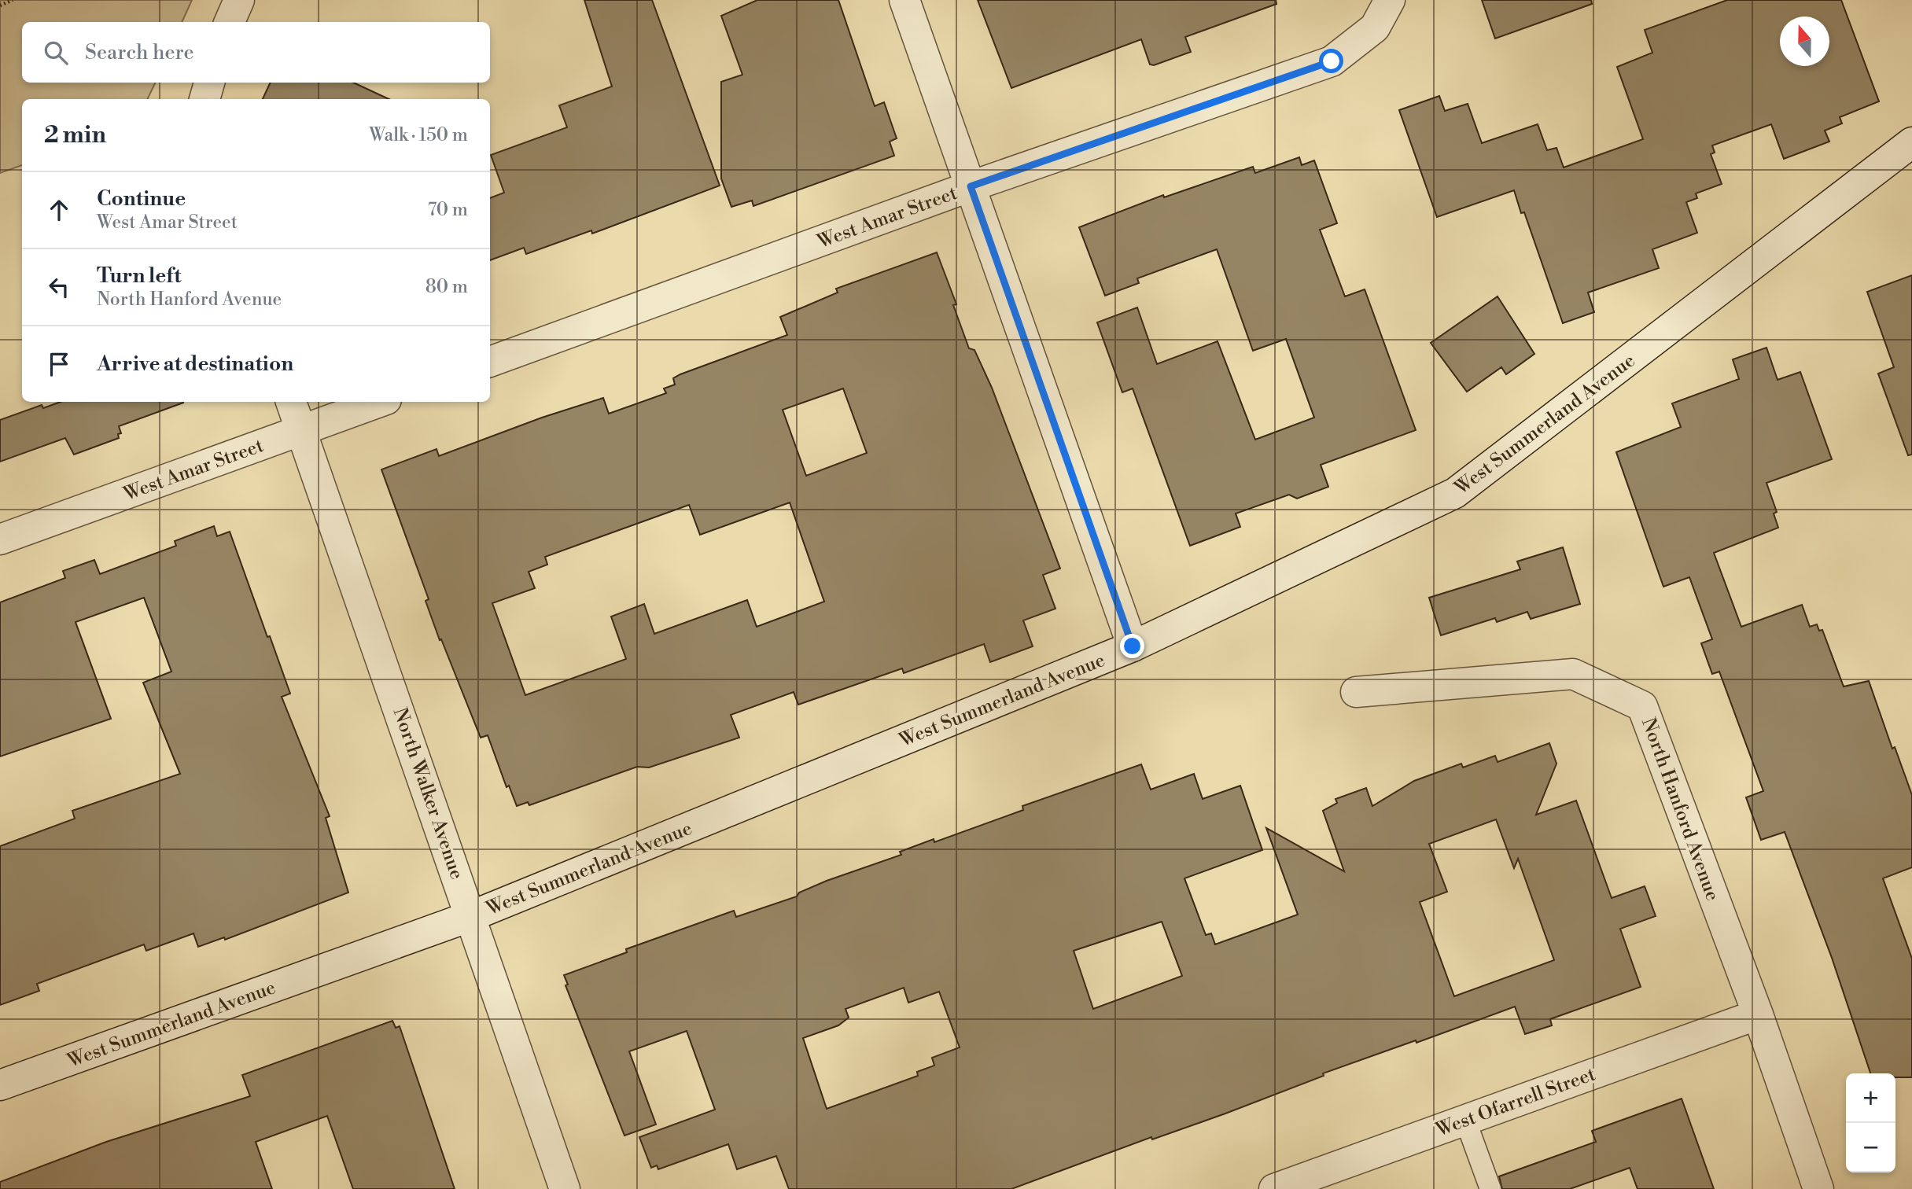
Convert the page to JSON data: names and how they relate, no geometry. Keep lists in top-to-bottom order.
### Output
{
  "streets": {
    "street": [
      "West Amar Street",
      "West Summerland Avenue",
      "North Walker Avenue",
      "North Hanford Avenue",
      "West Ofarrell Street"
    ]
  },
  "crossings": [
    ["West Amar Street", "North Walker Avenue"],
    ["West Summerland Avenue", "North Walker Avenue"],
    ["North Hanford Avenue", "West Ofarrell Street"]
  ],
  "north": "top",
  "page": {
    "search": "Search here",
    "heading": ["2 min", "Walk · 150 m"],
    "list": [
      ["Continue", "West Amar Street", "70 m"],
      ["Turn left", "North Hanford Avenue", "80 m"],
      "Arrive at destination"
    ],
    "map_buttons": ["+", "−"]
  }
}
